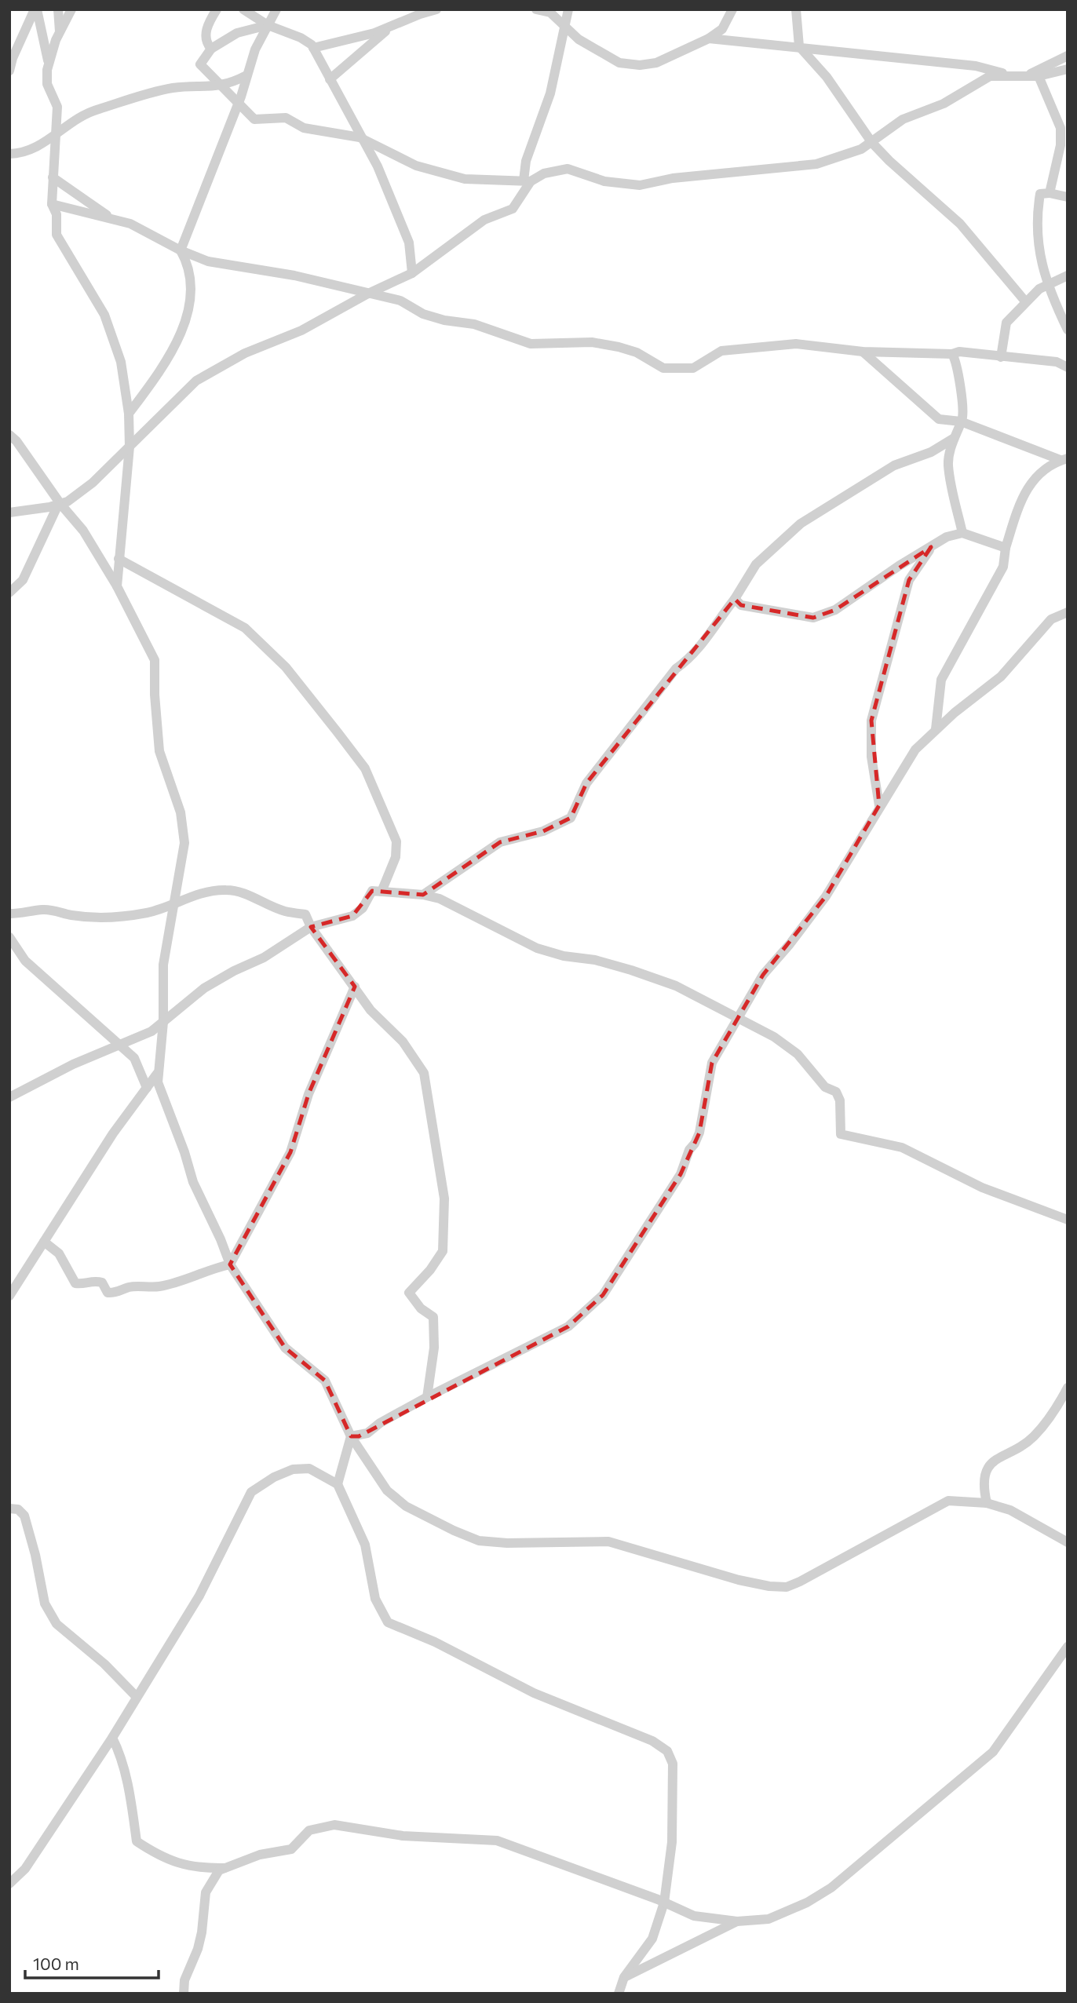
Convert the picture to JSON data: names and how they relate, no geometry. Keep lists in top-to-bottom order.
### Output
{
  "scale_bar": "100 m"
}
